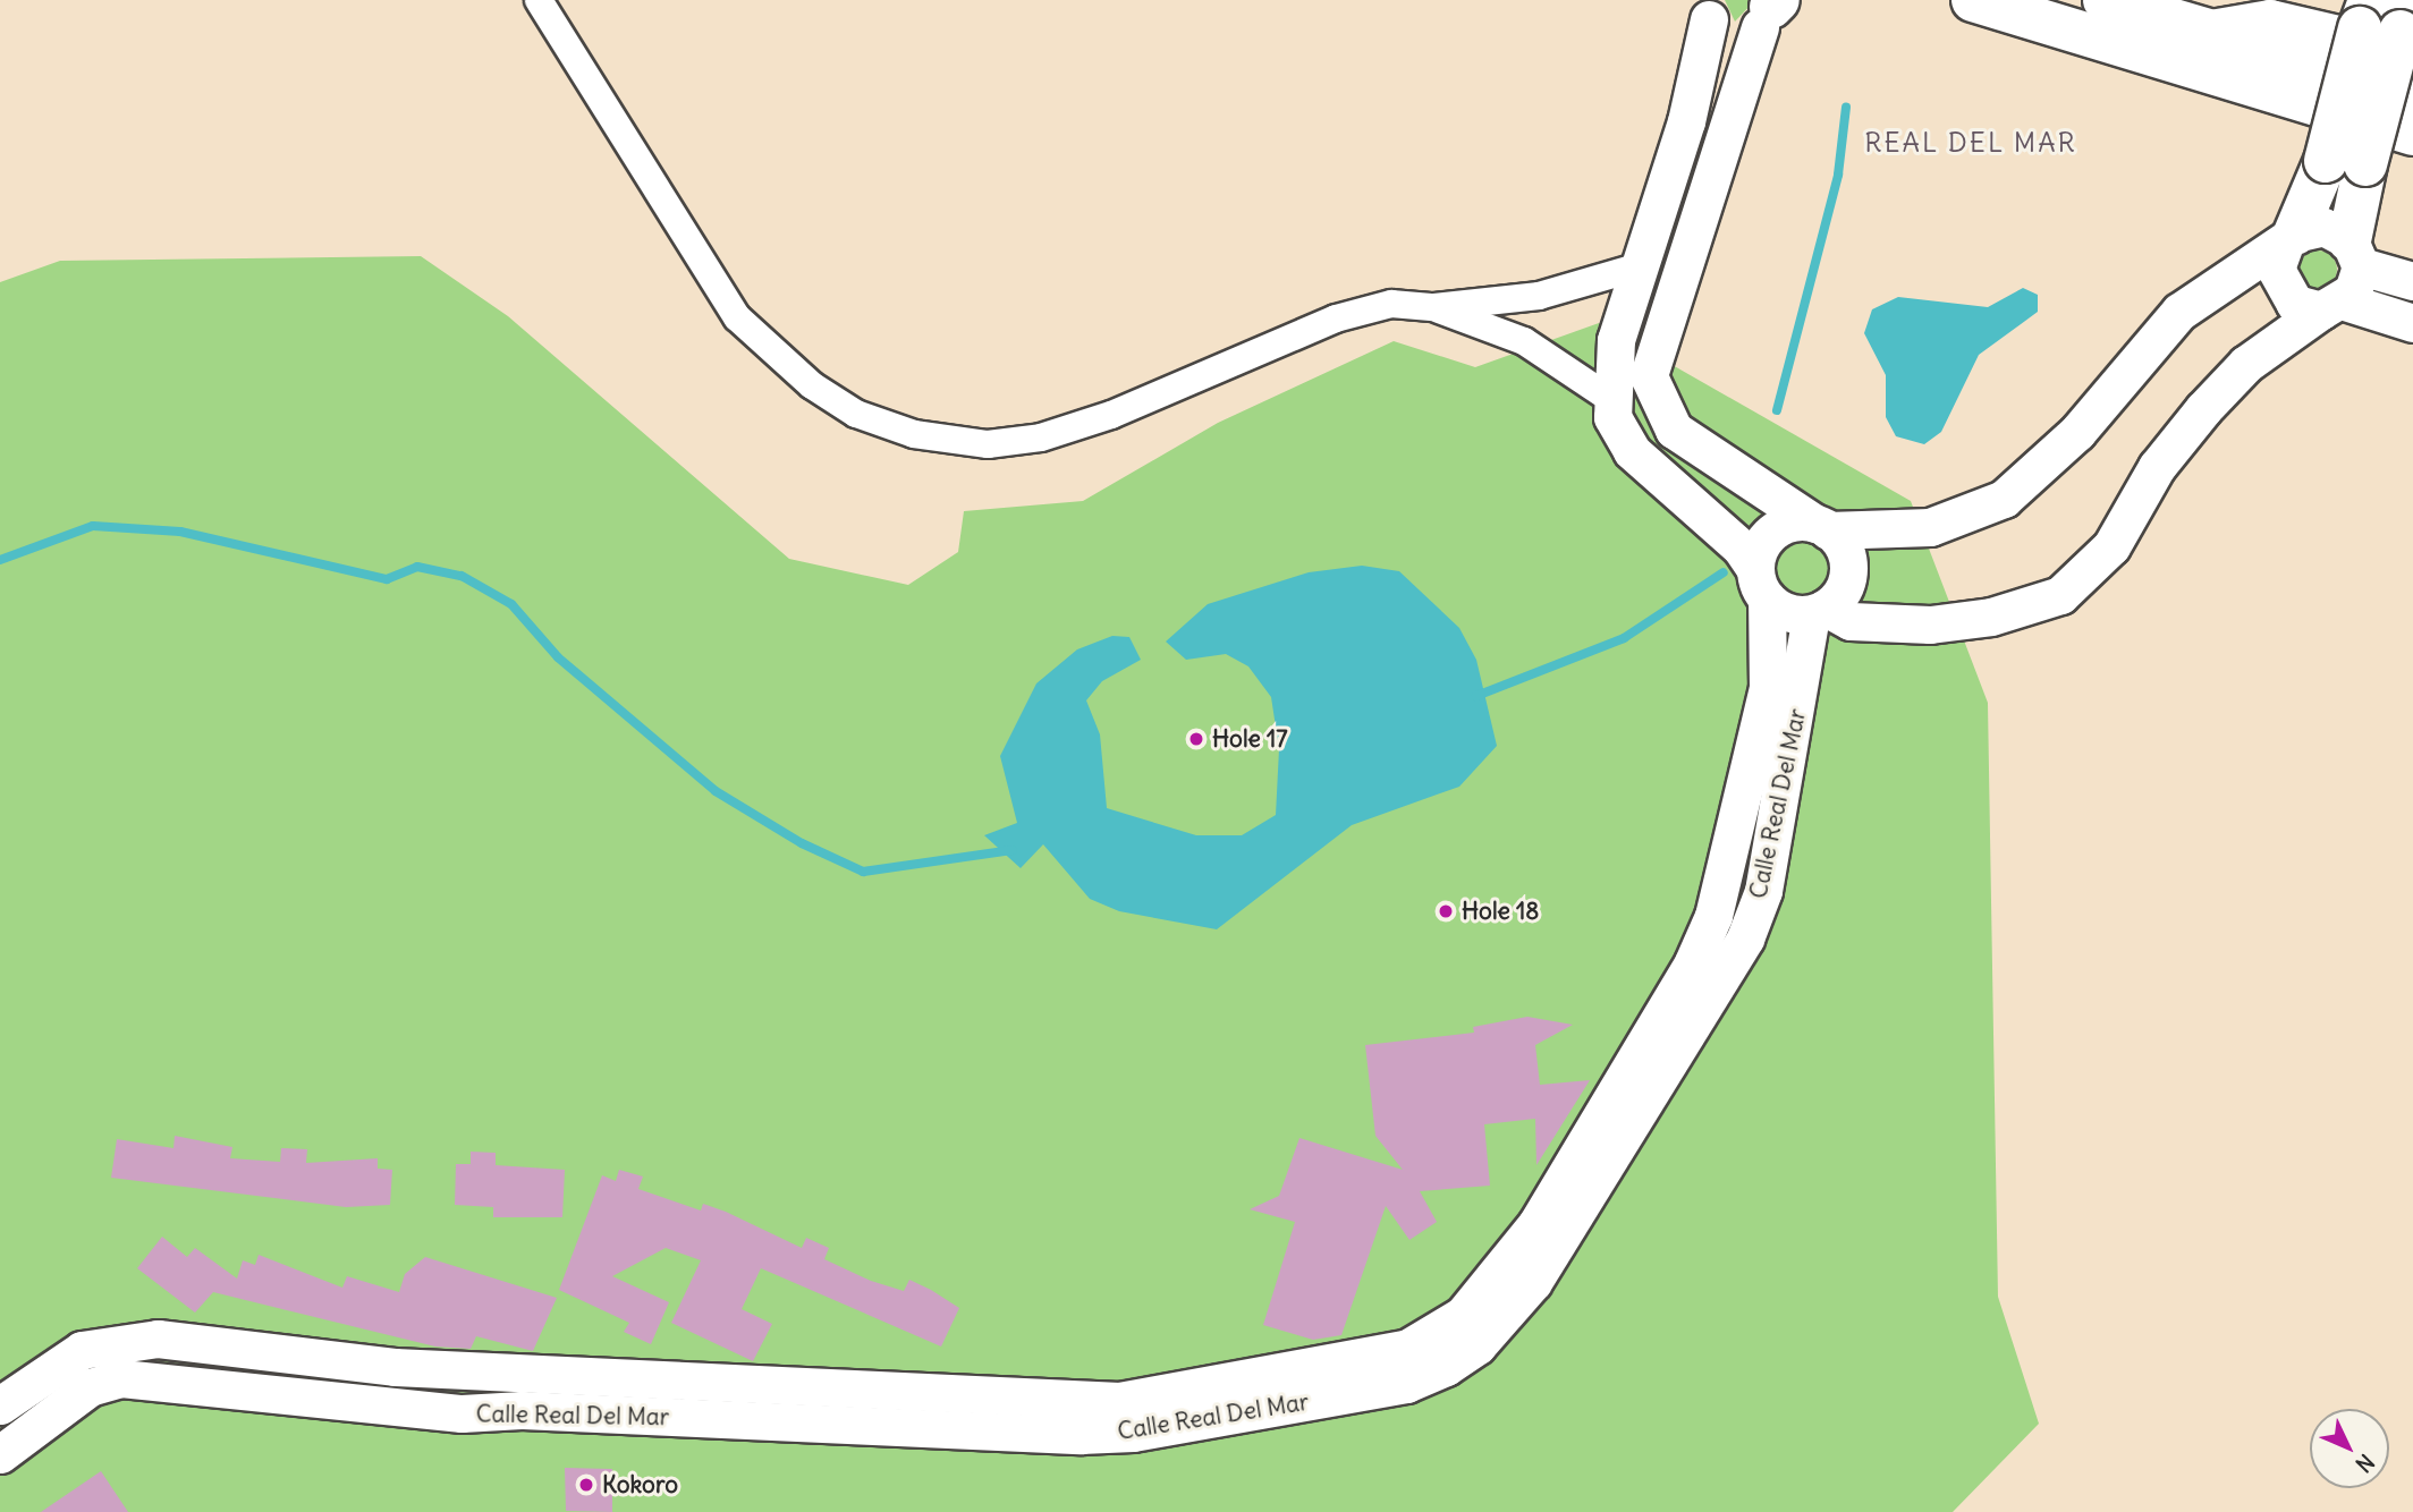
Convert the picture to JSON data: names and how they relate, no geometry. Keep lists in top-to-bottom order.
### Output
{
  "streets": {
    "street": ["Calle Real Del Mar"]
  },
  "districts": ["REAL DEL MAR"],
  "places": ["Hole 17", "Hole 18", "Kokoro"],
  "north": "bottom right"
}
